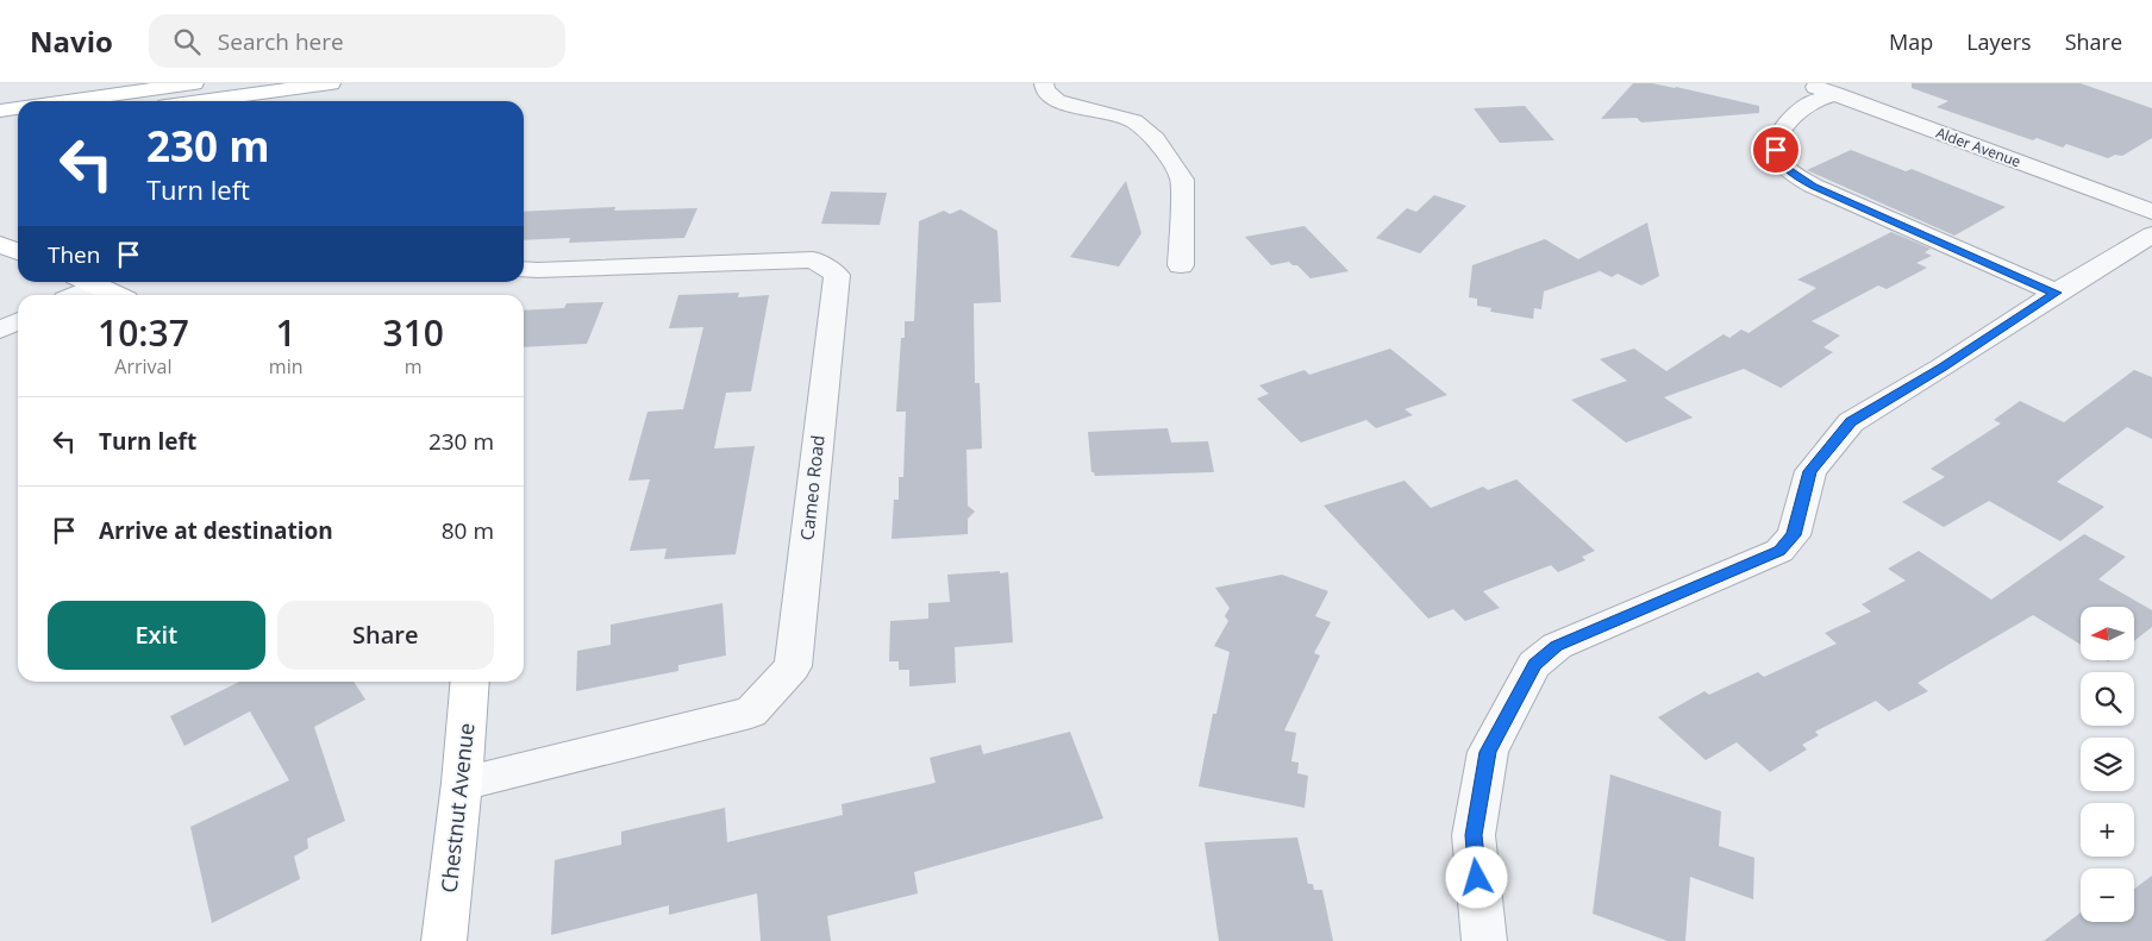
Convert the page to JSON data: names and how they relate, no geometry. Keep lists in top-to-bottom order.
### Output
{
  "streets": {
    "main road": ["Chestnut Avenue"],
    "street": ["Alder Avenue", "Cameo Road"]
  },
  "crossings": [
    ["Cameo Road", "Chestnut Avenue"]
  ],
  "north": "left",
  "page": {
    "header": "Navio",
    "search": "Search here",
    "nav": ["Map", "Layers", "Share"],
    "turn": ["230 m", "Turn left"],
    "then": "Then",
    "eta": [
      "10:37",
      "Arrival",
      "1",
      "min",
      "310",
      "m"
    ],
    "list": [
      {
        "name": "Turn left",
        "value": "230 m"
      },
      {
        "name": "Arrive at destination",
        "value": "80 m"
      }
    ],
    "buttons": ["Exit", "Share"],
    "map_buttons": ["+", "−"]
  }
}
